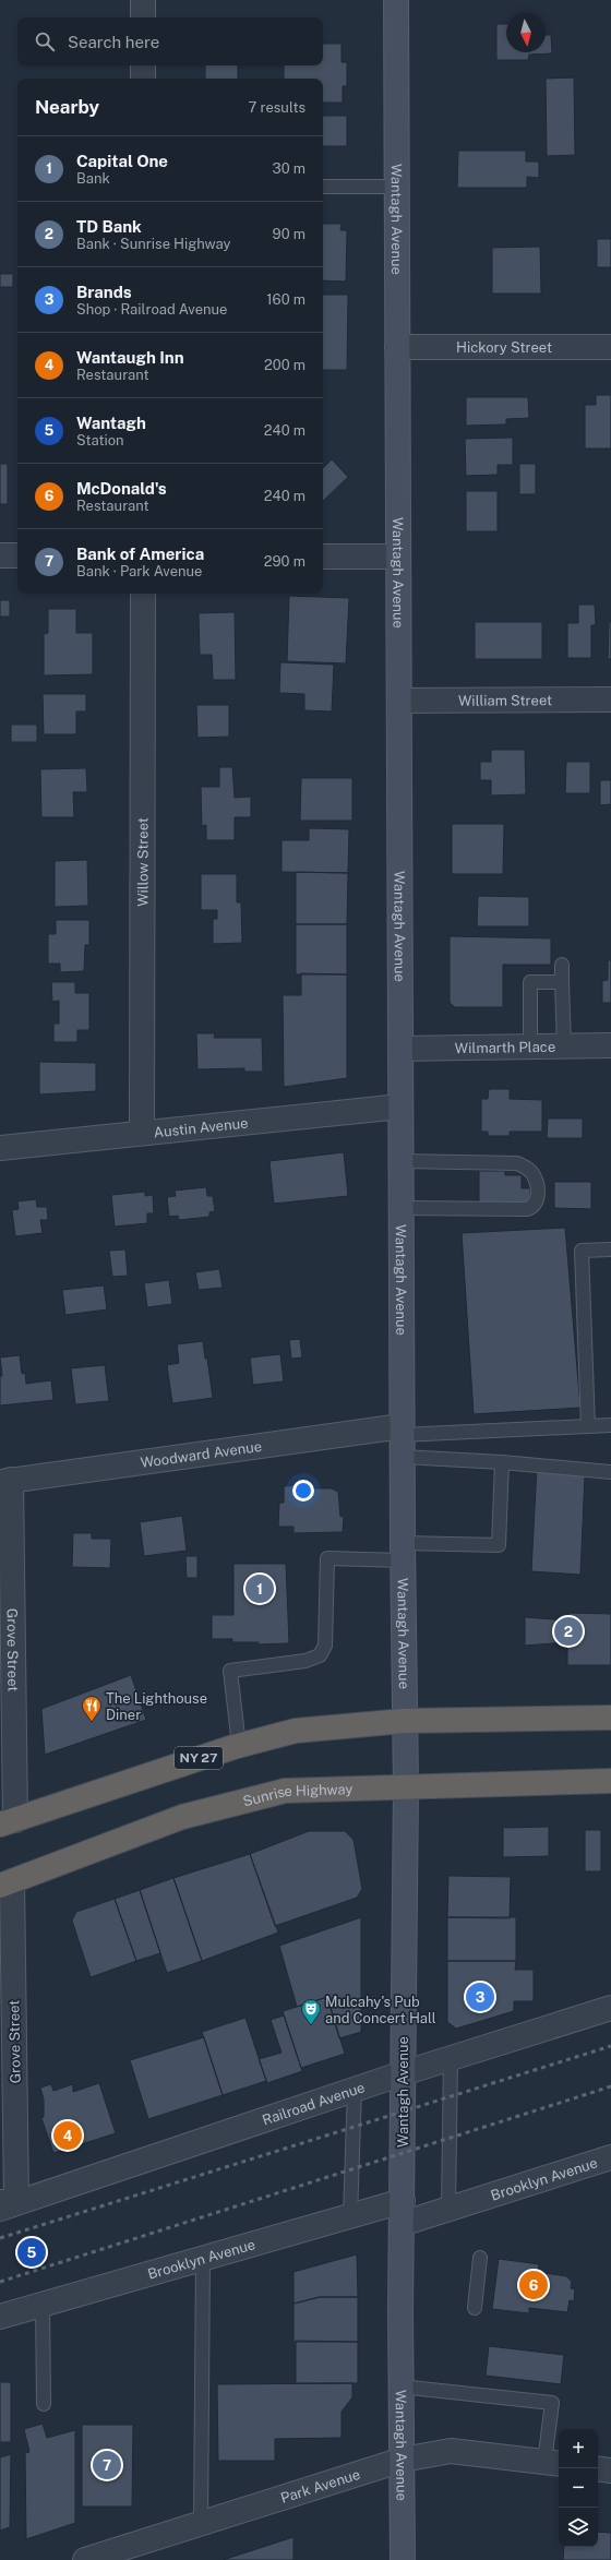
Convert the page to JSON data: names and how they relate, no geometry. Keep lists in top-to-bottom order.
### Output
{
  "streets": {
    "highway": ["NY 27", "Sunrise Highway"],
    "main road": ["Wantagh Avenue"],
    "street": [
      "Hickory Street",
      "William Street",
      "Willow Street",
      "Wilmarth Place",
      "Austin Avenue",
      "Woodward Avenue",
      "Grove Street",
      "Railroad Avenue",
      "Brooklyn Avenue",
      "Park Avenue"
    ]
  },
  "crossings": [
    ["Wantagh Avenue", "Hickory Street"],
    ["Wantagh Avenue", "William Street"],
    ["Wantagh Avenue", "Wilmarth Place"],
    ["Wantagh Avenue", "Austin Avenue"],
    ["Wantagh Avenue", "Woodward Avenue"],
    ["Wantagh Avenue", "NY 27"],
    ["Wantagh Avenue", "Sunrise Highway"],
    ["Wantagh Avenue", "Railroad Avenue"],
    ["Wantagh Avenue", "Brooklyn Avenue"],
    ["Wantagh Avenue", "Park Avenue"],
    ["Willow Street", "Austin Avenue"],
    ["Woodward Avenue", "Grove Street"],
    ["Grove Street", "NY 27"],
    ["Grove Street", "Sunrise Highway"],
    ["Grove Street", "Railroad Avenue"]
  ],
  "places": {
    "restaurant": ["The Lighthouse Diner"],
    "theatre": ["Mulcahy's Pub and Concert Hall"]
  },
  "north": "bottom",
  "page": {
    "search": "Search here",
    "heading": ["Nearby", "7 results"],
    "list": [
      {
        "mark": "1",
        "name": "Capital One",
        "note": "Bank",
        "value": "30 m"
      },
      {
        "mark": "2",
        "name": "TD Bank",
        "note": "Bank · Sunrise Highway",
        "value": "90 m"
      },
      {
        "mark": "3",
        "name": "Brands",
        "note": "Shop · Railroad Avenue",
        "value": "160 m"
      },
      {
        "mark": "4",
        "name": "Wantaugh Inn",
        "note": "Restaurant",
        "value": "200 m"
      },
      {
        "mark": "5",
        "name": "Wantagh",
        "note": "Station",
        "value": "240 m"
      },
      {
        "mark": "6",
        "name": "McDonald's",
        "note": "Restaurant",
        "value": "240 m"
      },
      {
        "mark": "7",
        "name": "Bank of America",
        "note": "Bank · Park Avenue",
        "value": "290 m"
      }
    ],
    "pins": [
      "1",
      "2",
      "3",
      "4",
      "5",
      "6",
      "7"
    ],
    "map_buttons": ["+", "−"]
  }
}
